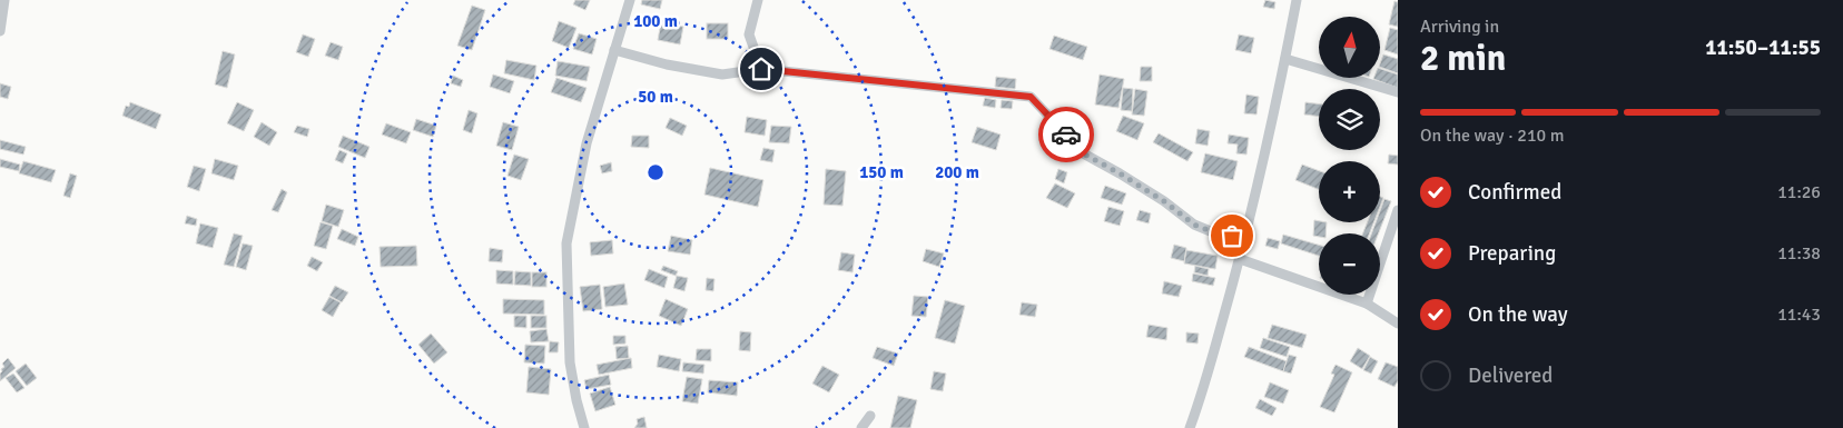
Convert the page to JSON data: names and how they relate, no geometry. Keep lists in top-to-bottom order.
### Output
{
  "north": "top",
  "page": {
    "heading": ["2 min", "Arriving in", "11:50–11:55"],
    "map_buttons": ["+", "−"],
    "bar": "On the way · 210 m",
    "list": [
      ["Confirmed", "11:26"],
      ["Preparing", "11:38"],
      ["On the way", "11:43"],
      "Delivered"
    ]
  },
  "rings": [
    "100 m",
    "50 m",
    "150 m",
    "200 m"
  ]
}
